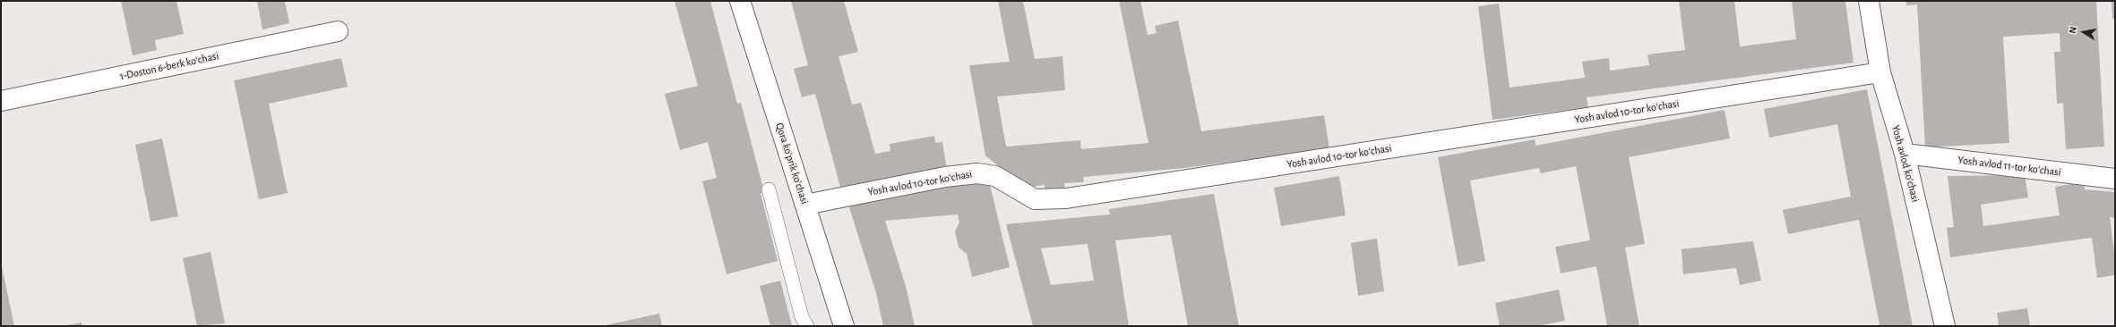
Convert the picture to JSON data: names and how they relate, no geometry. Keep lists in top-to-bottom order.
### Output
{
  "streets": {
    "street": [
      "1-Doston 6-berk koʻchasi",
      "Yosh avlod 10-tor koʻchasi",
      "Qora koʻprik koʻchasi",
      "Yosh avlod koʻchasi",
      "Yosh avlod 11-tor koʻchasi"
    ]
  },
  "crossings": [
    ["Yosh avlod 10-tor koʻchasi", "Qora koʻprik koʻchasi"],
    ["Yosh avlod 10-tor koʻchasi", "Yosh avlod koʻchasi"],
    ["Yosh avlod koʻchasi", "Yosh avlod 11-tor koʻchasi"]
  ],
  "north": "left"
}
